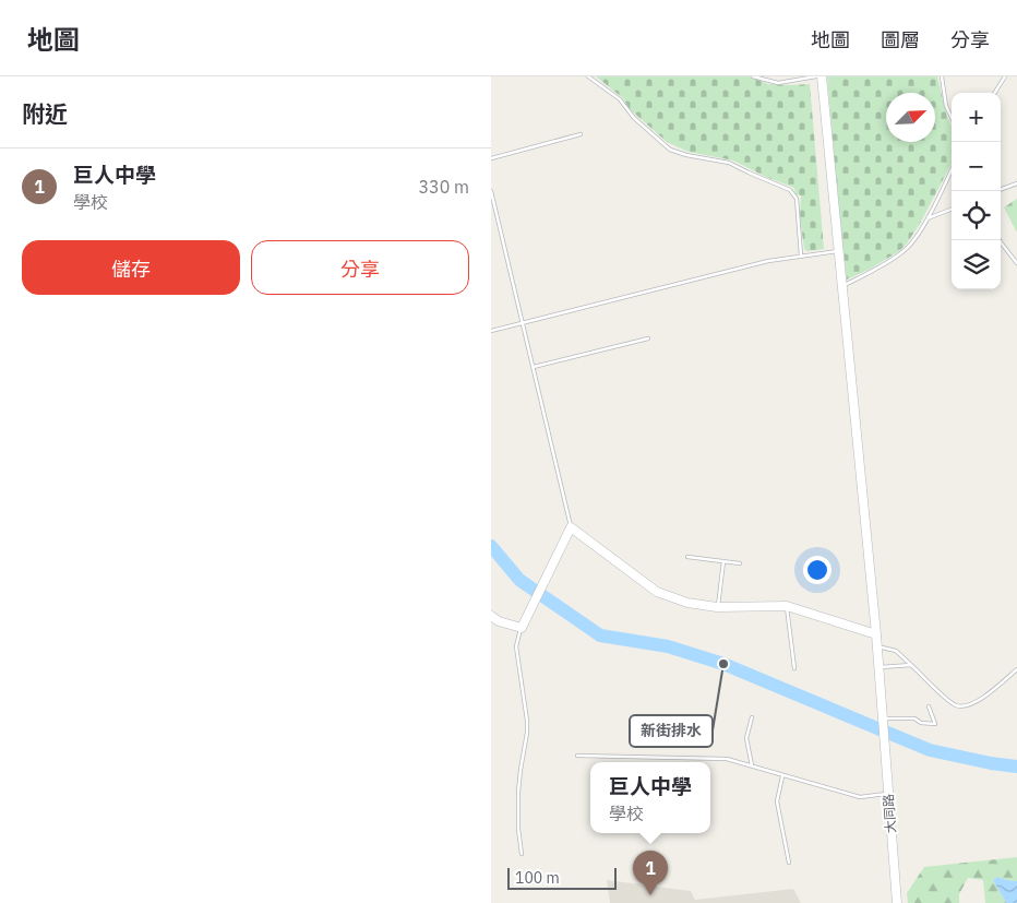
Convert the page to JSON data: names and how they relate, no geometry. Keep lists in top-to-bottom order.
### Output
{
  "streets": {
    "street": ["大同路"]
  },
  "places": ["新街排水"],
  "scale_bar": "100 m",
  "north": "top right",
  "page": {
    "header": "地圖",
    "nav": ["地圖", "圖層", "分享"],
    "heading": "附近",
    "map_buttons": ["+", "−"],
    "list": [
      {
        "mark": "1",
        "name": "巨人中學",
        "note": "學校",
        "value": "330 m"
      }
    ],
    "buttons": ["儲存", "分享"],
    "popup": ["巨人中學", "學校"],
    "pins": "1",
    "scale": "100 m"
  }
}
